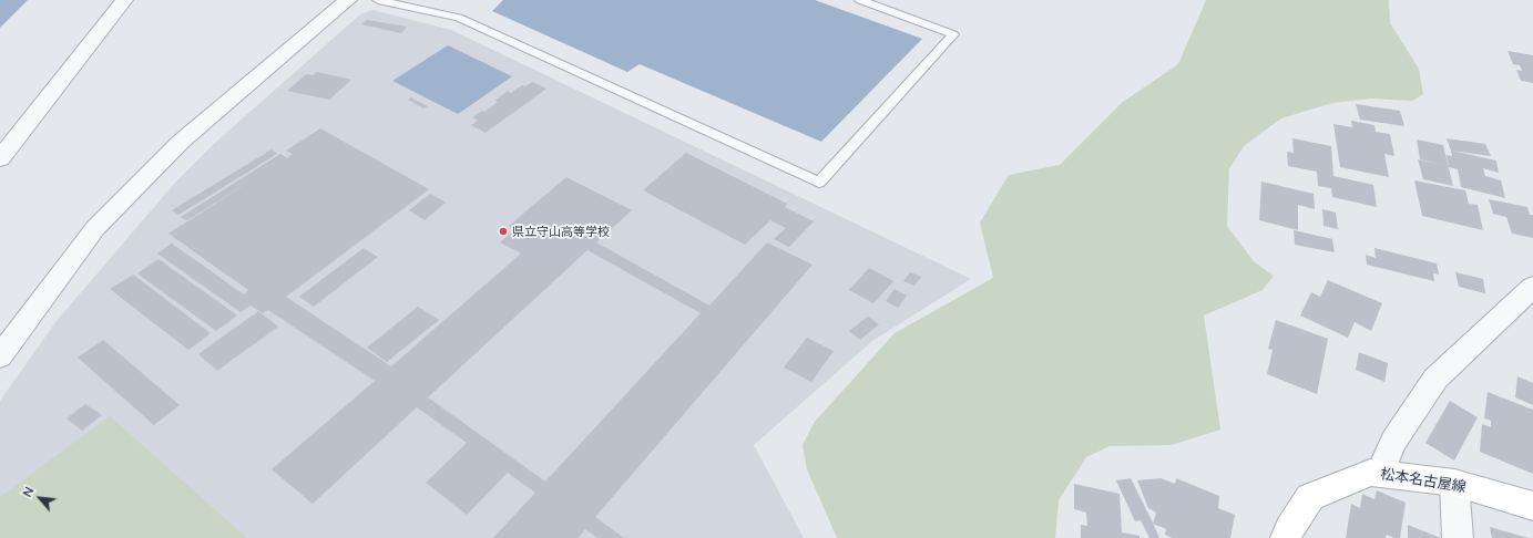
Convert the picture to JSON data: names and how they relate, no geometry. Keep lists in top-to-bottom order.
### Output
{
  "streets": {
    "main road": ["松本名古屋線"]
  },
  "places": ["県立守山高等学校"],
  "north": "top left"
}
